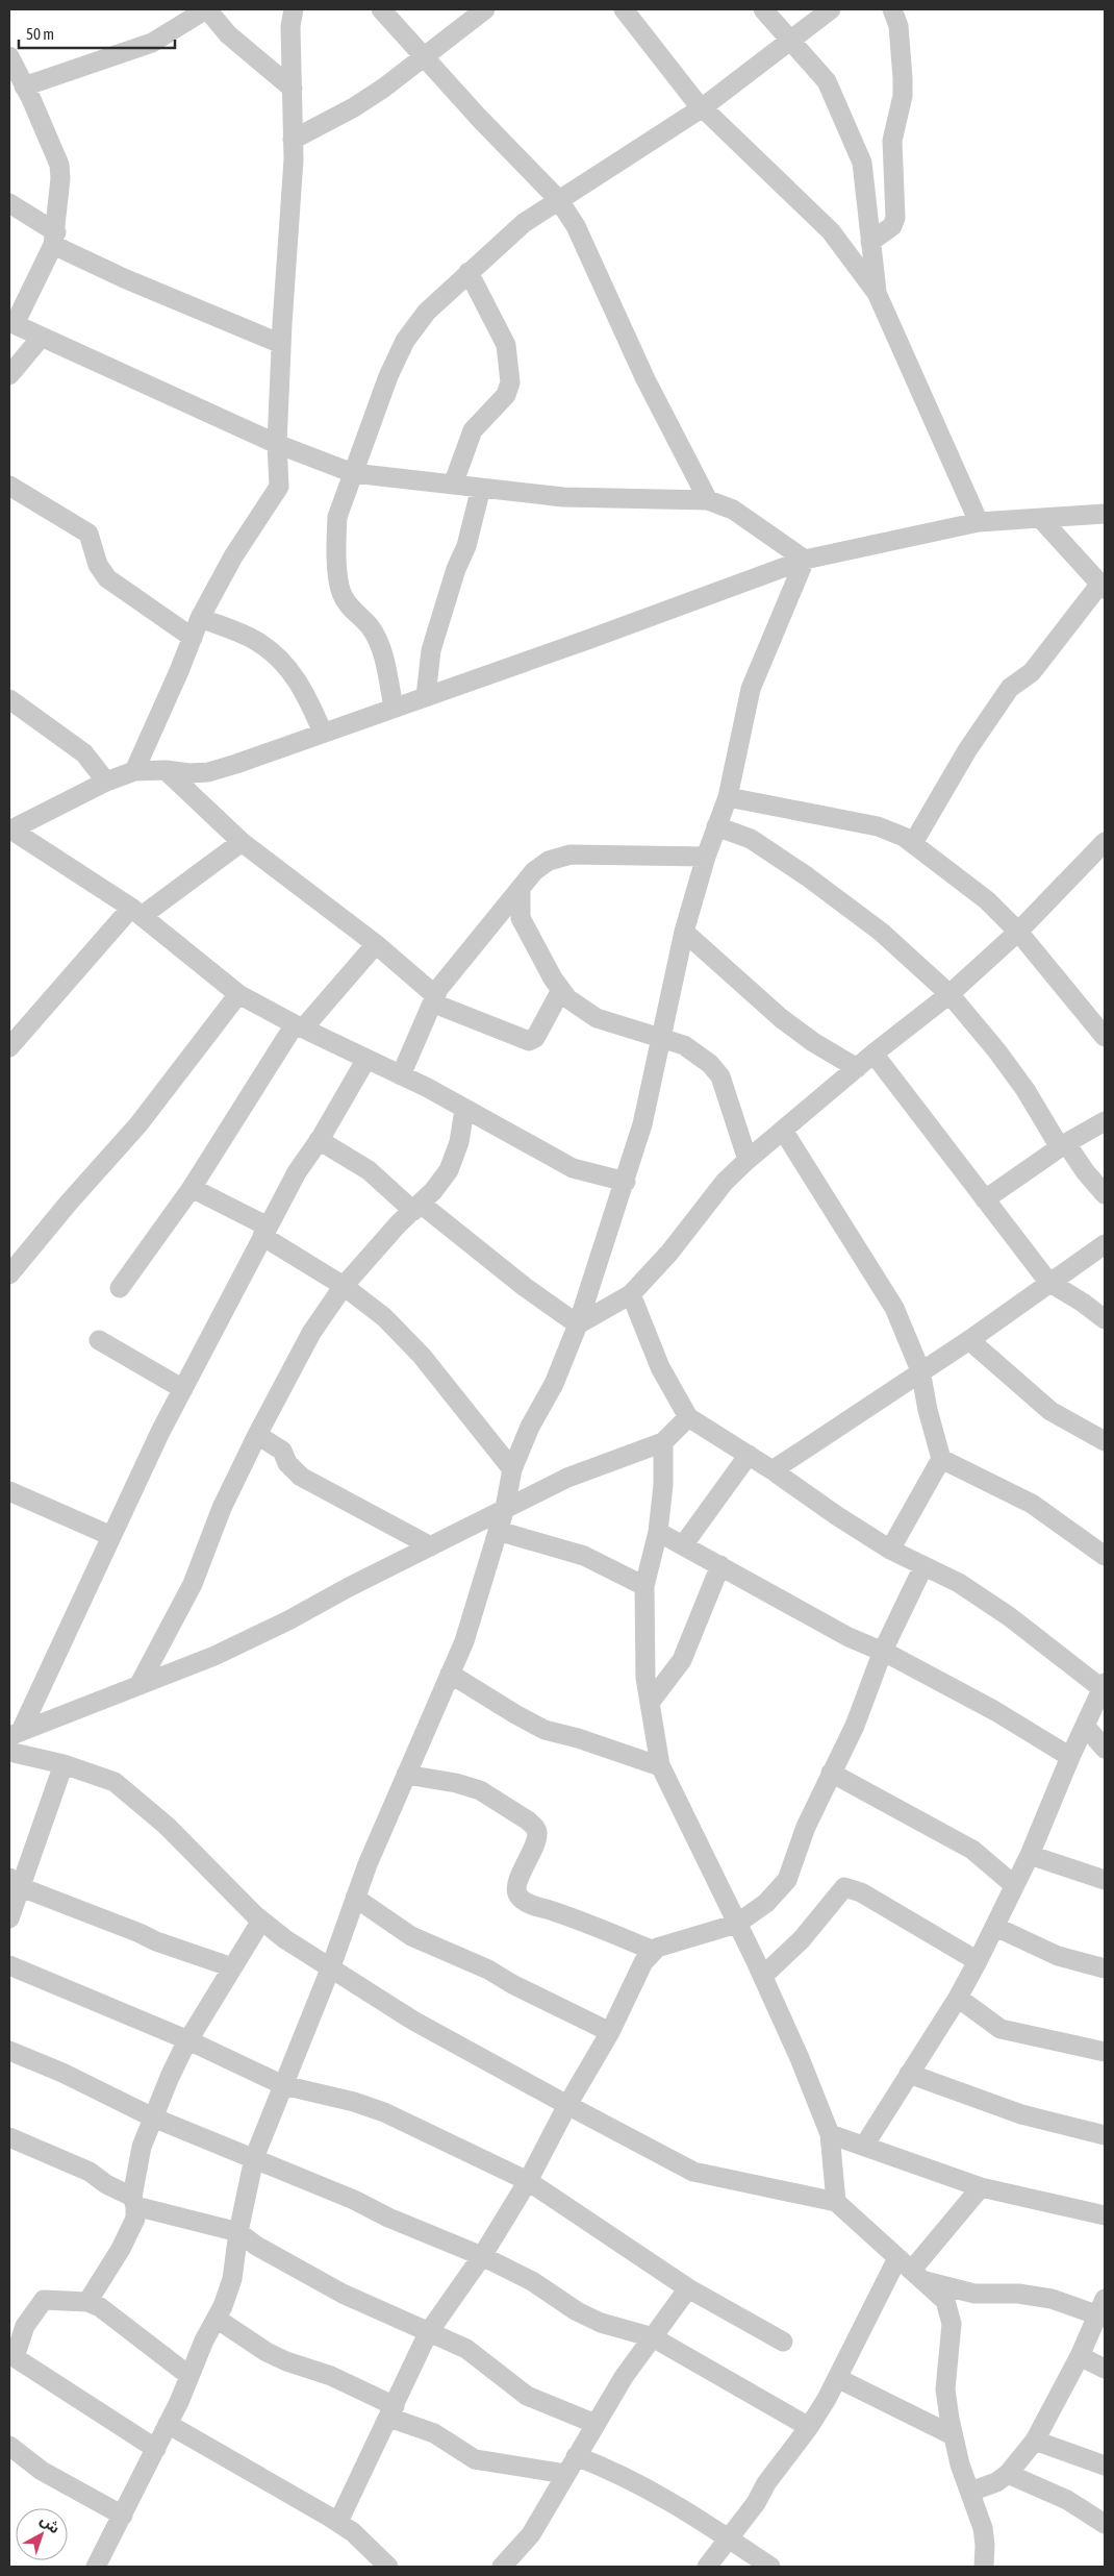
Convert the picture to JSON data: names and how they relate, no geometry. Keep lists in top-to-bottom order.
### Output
{
  "scale_bar": "50 m",
  "north": "top right"
}
